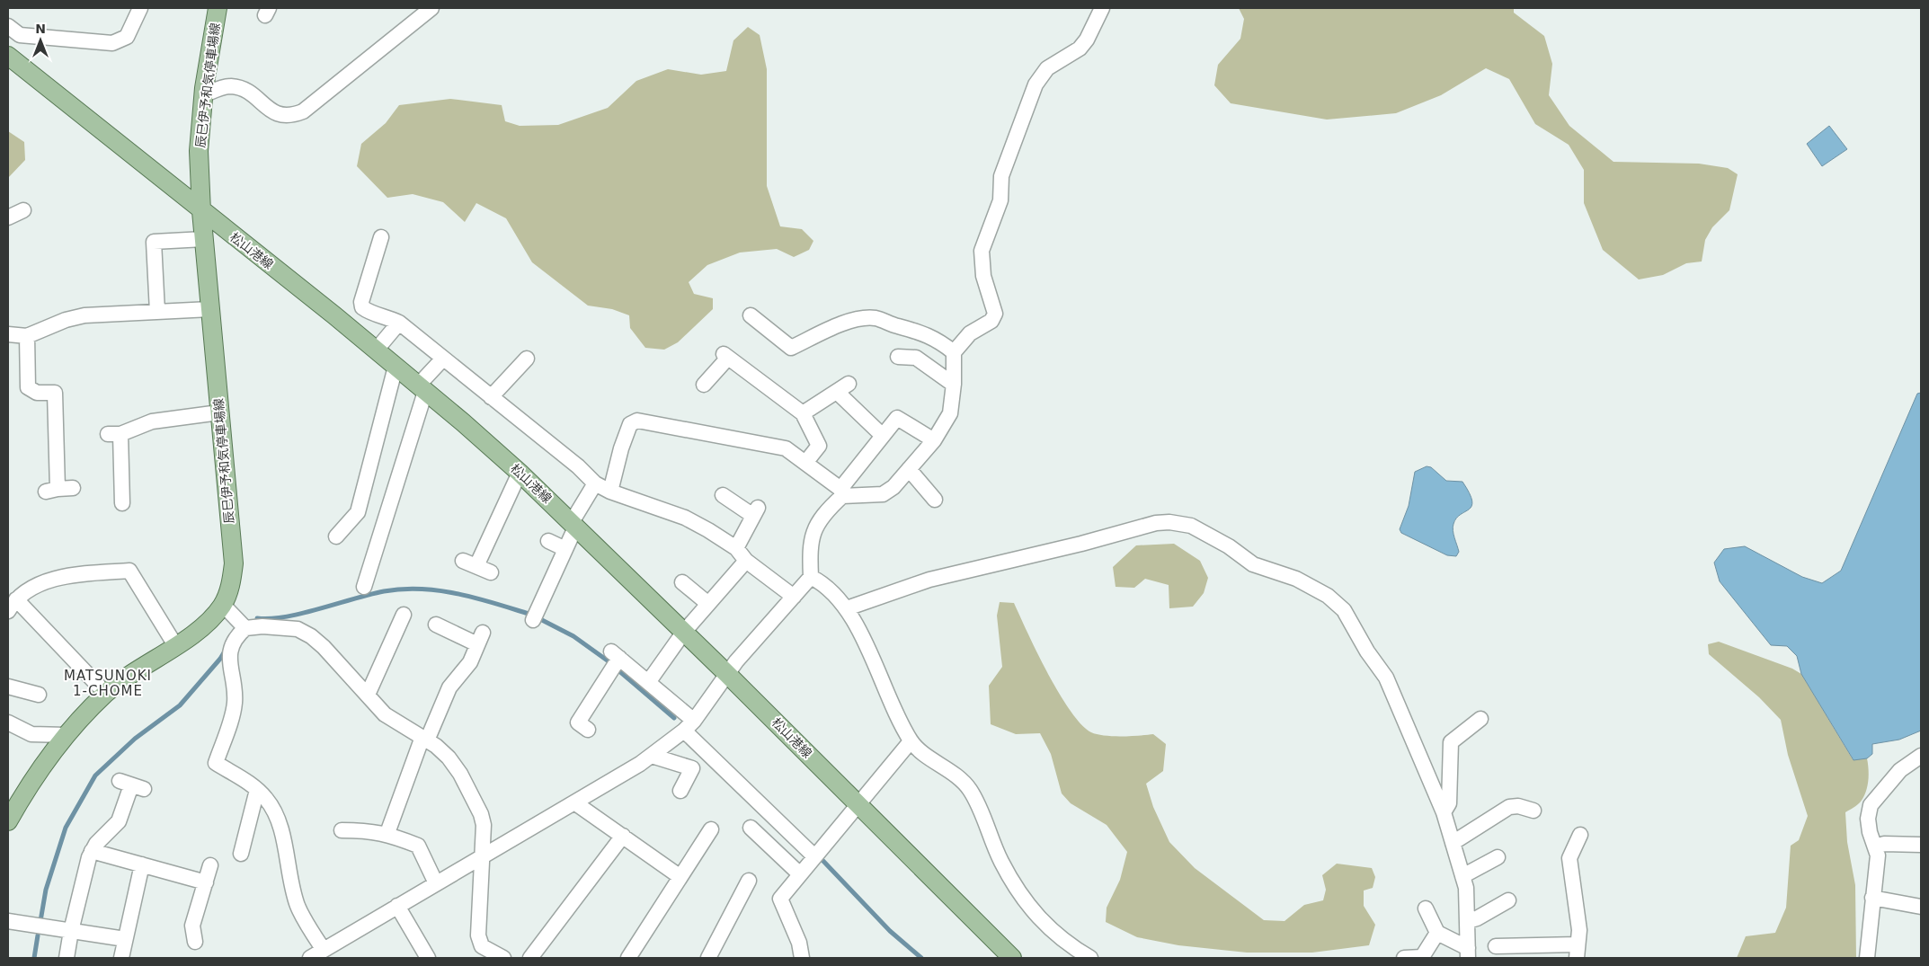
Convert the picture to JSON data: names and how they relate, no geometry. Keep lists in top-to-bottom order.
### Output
{
  "streets": {
    "main road": ["辰巳伊予和気停車場線", "松山港線"]
  },
  "crossings": [
    ["辰巳伊予和気停車場線", "松山港線"]
  ],
  "districts": ["MATSUNOKI 1-CHOME"],
  "north": "top"
}
